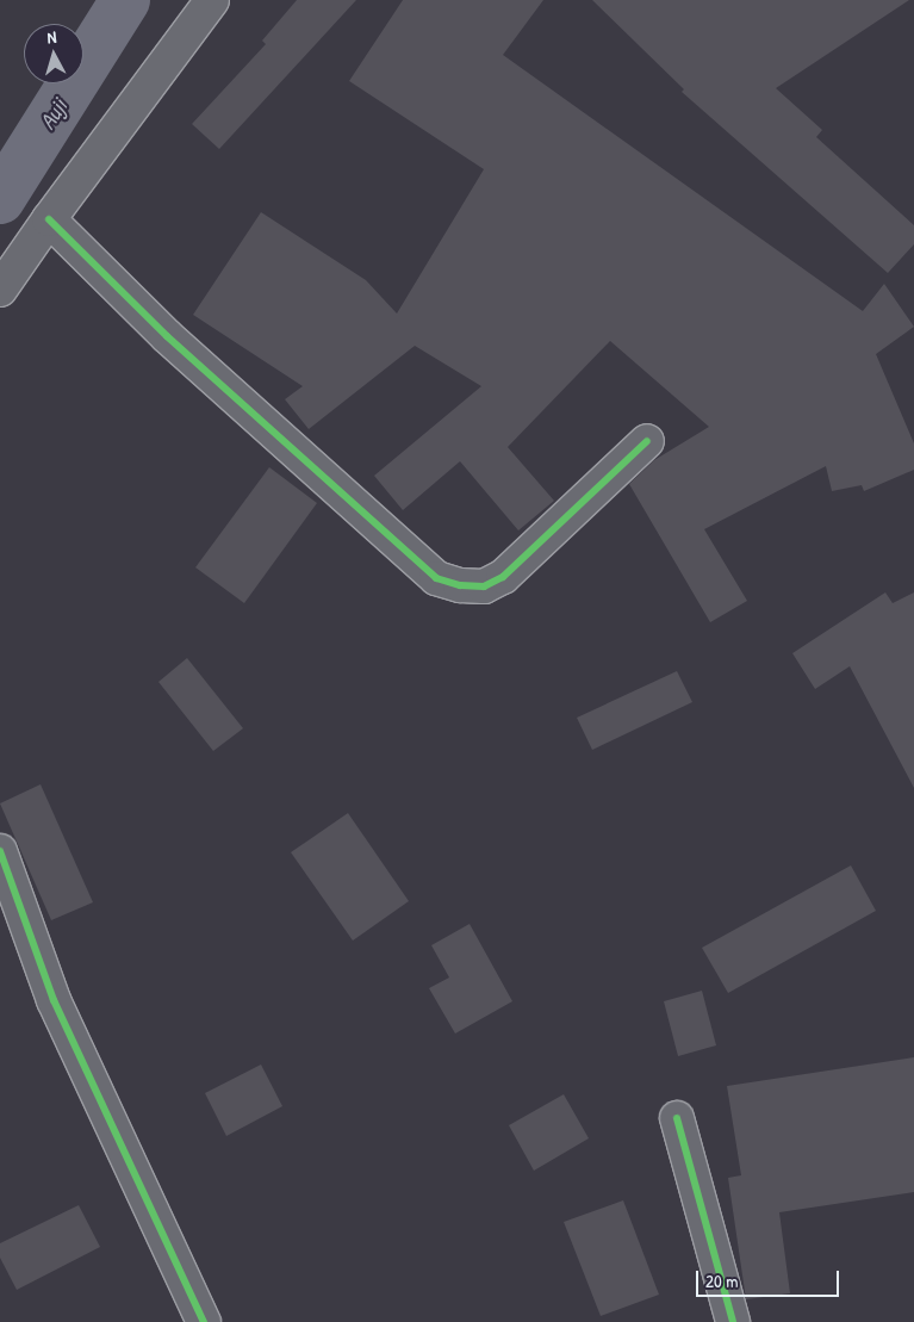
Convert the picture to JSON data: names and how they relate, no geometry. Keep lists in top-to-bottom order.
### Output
{
  "water": ["Auji"],
  "scale_bar": "20 m",
  "north": "top"
}
